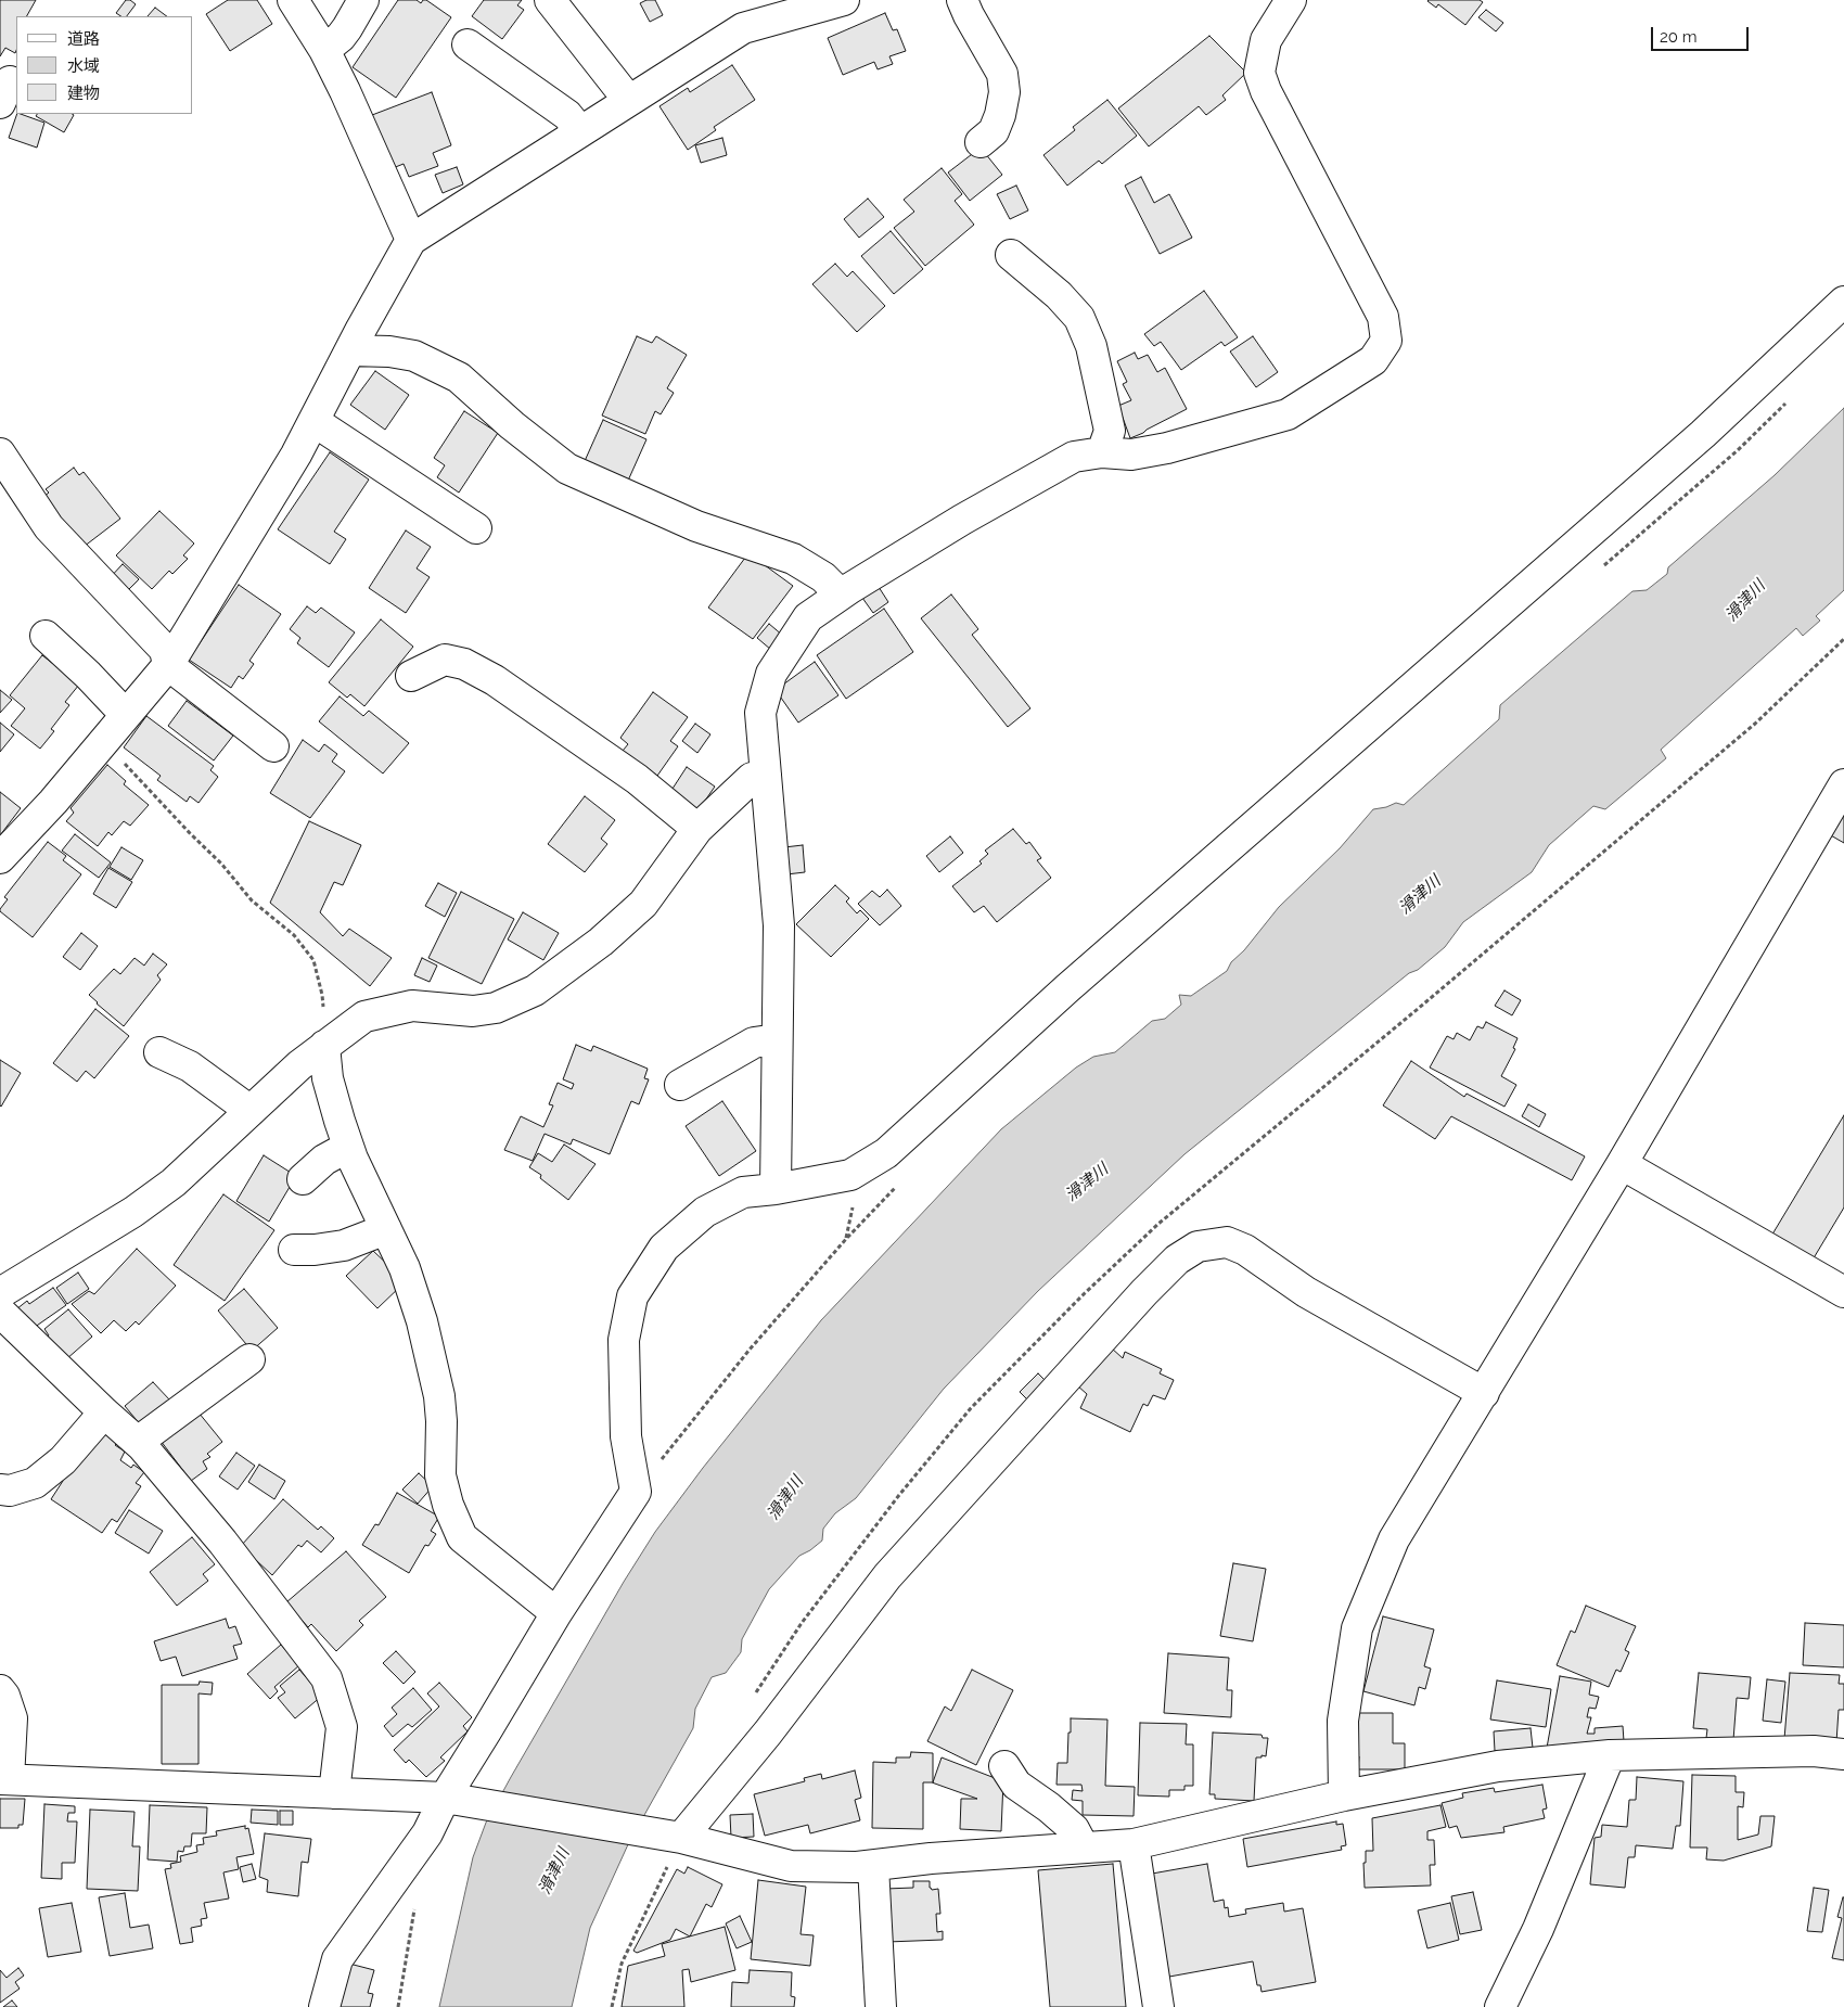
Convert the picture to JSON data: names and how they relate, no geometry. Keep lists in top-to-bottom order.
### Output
{
  "water": ["滑津川"],
  "legend": ["道路", "水域", "建物"],
  "scale_bar": "20 m"
}
